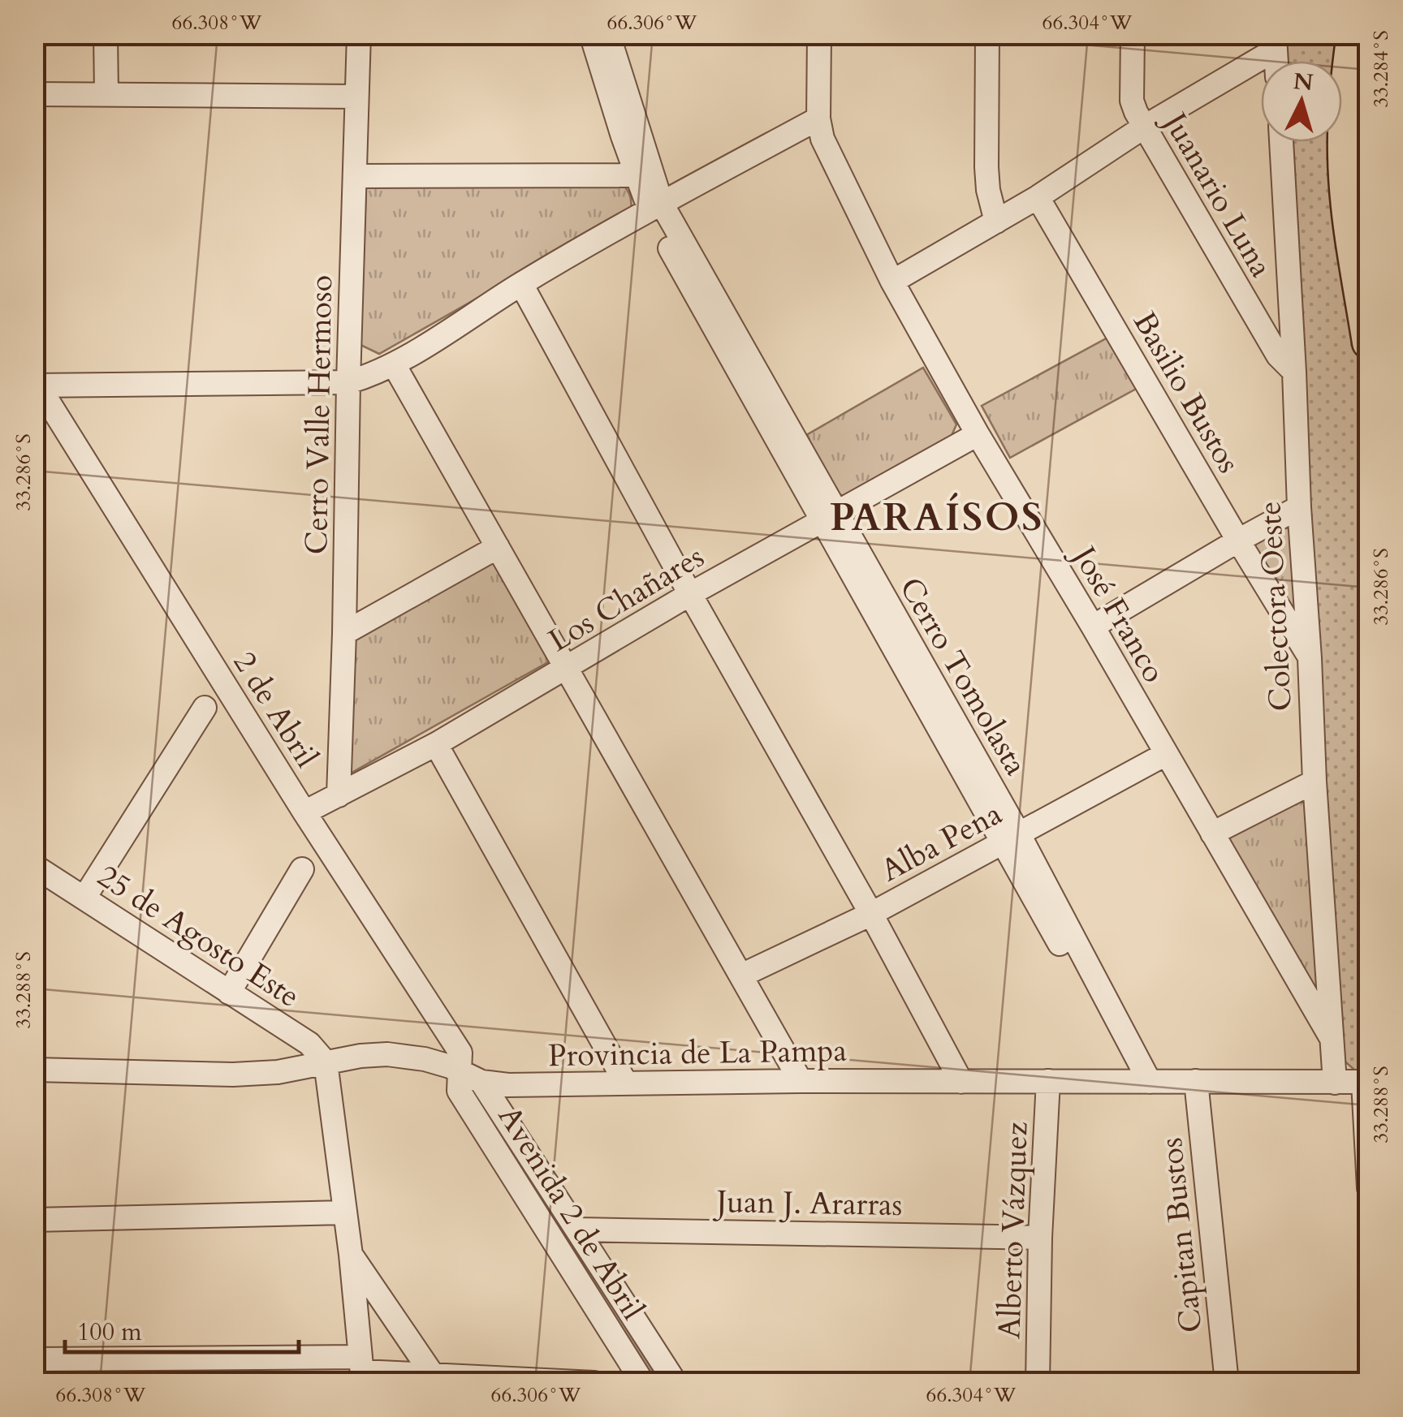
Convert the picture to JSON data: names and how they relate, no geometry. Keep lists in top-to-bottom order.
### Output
{
  "streets": {
    "street": [
      "Juanario Luna",
      "Basilio Bustos",
      "Cerro Valle Hermoso",
      "Los Chañares",
      "Colectora Oeste",
      "José Franco",
      "Cerro Tomolasta",
      "2 de Abril",
      "Alba Pena",
      "25 de Agosto Este",
      "Provincia de La Pampa",
      "Juan J. Ararras",
      "Avenida 2 de Abril",
      "Alberto Vázquez",
      "Capitan Bustos"
    ]
  },
  "crossings": [
    ["Juanario Luna", "Colectora Oeste"],
    ["Basilio Bustos", "Colectora Oeste"],
    ["Cerro Valle Hermoso", "Los Chañares"],
    ["Los Chañares", "José Franco"],
    ["Los Chañares", "Cerro Tomolasta"],
    ["Los Chañares", "2 de Abril"],
    ["Colectora Oeste", "José Franco"],
    ["Colectora Oeste", "Provincia de La Pampa"],
    ["José Franco", "Alba Pena"],
    ["Cerro Tomolasta", "Alba Pena"],
    ["Cerro Tomolasta", "Provincia de La Pampa"],
    ["2 de Abril", "Provincia de La Pampa"],
    ["2 de Abril", "Avenida 2 de Abril"],
    ["25 de Agosto Este", "Provincia de La Pampa"],
    ["Provincia de La Pampa", "Avenida 2 de Abril"],
    ["Provincia de La Pampa", "Alberto Vázquez"],
    ["Provincia de La Pampa", "Capitan Bustos"],
    ["Juan J. Ararras", "Avenida 2 de Abril"],
    ["Juan J. Ararras", "Alberto Vázquez"]
  ],
  "districts": ["PARAÍSOS"],
  "scale_bar": "100 m",
  "north": "top",
  "coordinates": [
    "66.308°W",
    "66.306°W",
    "66.304°W",
    "33.284°S",
    "33.286°S",
    "33.288°S"
  ]
}
